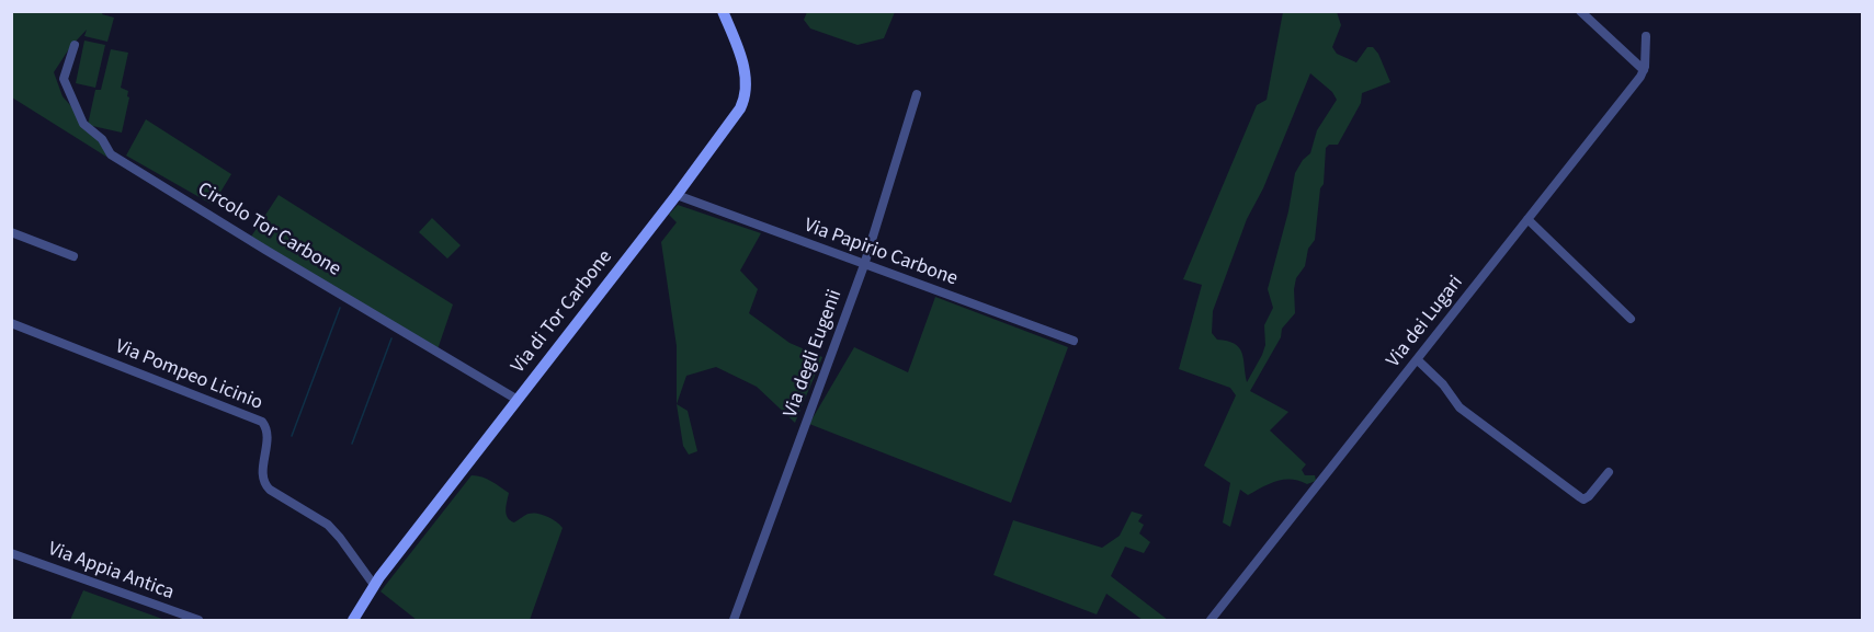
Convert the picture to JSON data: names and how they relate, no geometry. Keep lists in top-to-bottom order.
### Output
{
  "streets": {
    "main road": ["Via di Tor Carbone"],
    "street": [
      "Circolo Tor Carbone",
      "Via Papirio Carbone",
      "Via dei Lugari",
      "Via degli Eugenii",
      "Via Pompeo Licinio",
      "Via Appia Antica"
    ]
  },
  "crossings": [
    ["Circolo Tor Carbone", "Via di Tor Carbone"],
    ["Via Papirio Carbone", "Via di Tor Carbone"],
    ["Via Papirio Carbone", "Via degli Eugenii"],
    ["Via di Tor Carbone", "Via Pompeo Licinio"]
  ]
}
